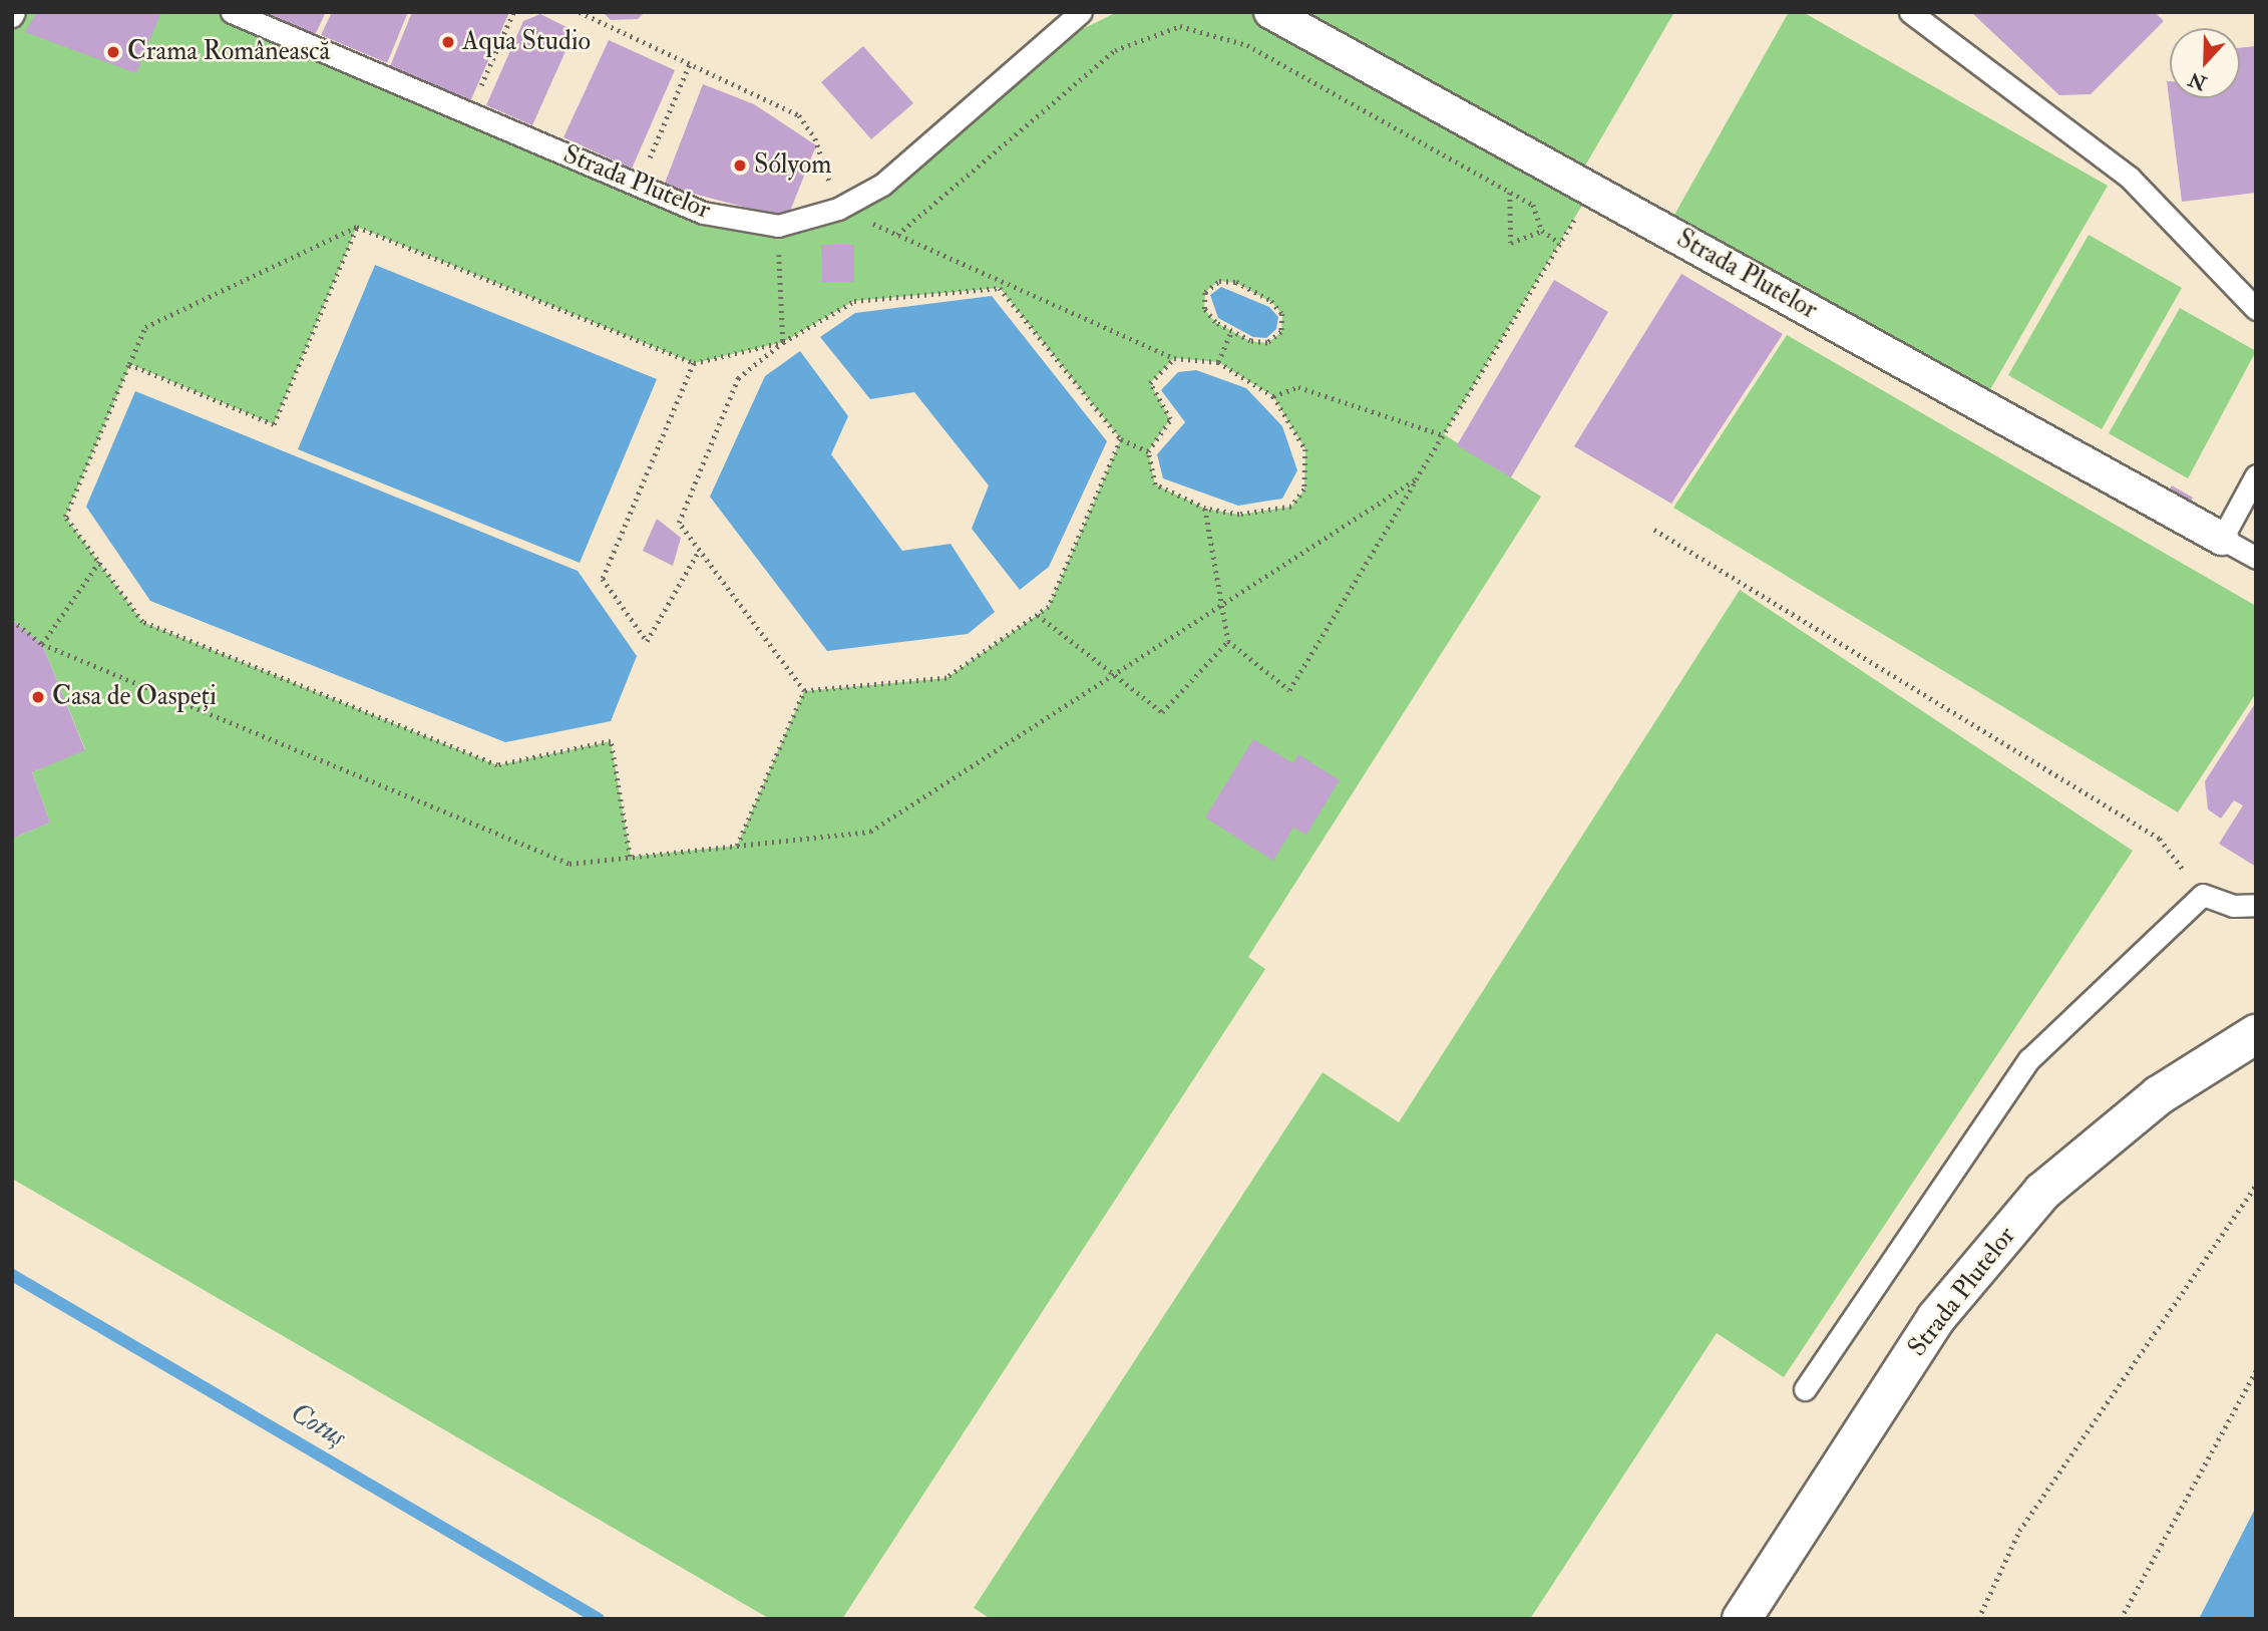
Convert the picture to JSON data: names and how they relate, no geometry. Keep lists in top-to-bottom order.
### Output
{
  "streets": {
    "street": ["Strada Plutelor"]
  },
  "water": ["Cotuș"],
  "places": [
    "Aqua Studio",
    "Crama Românească",
    "Sólyom",
    "Casa de Oaspeți"
  ],
  "north": "bottom"
}
